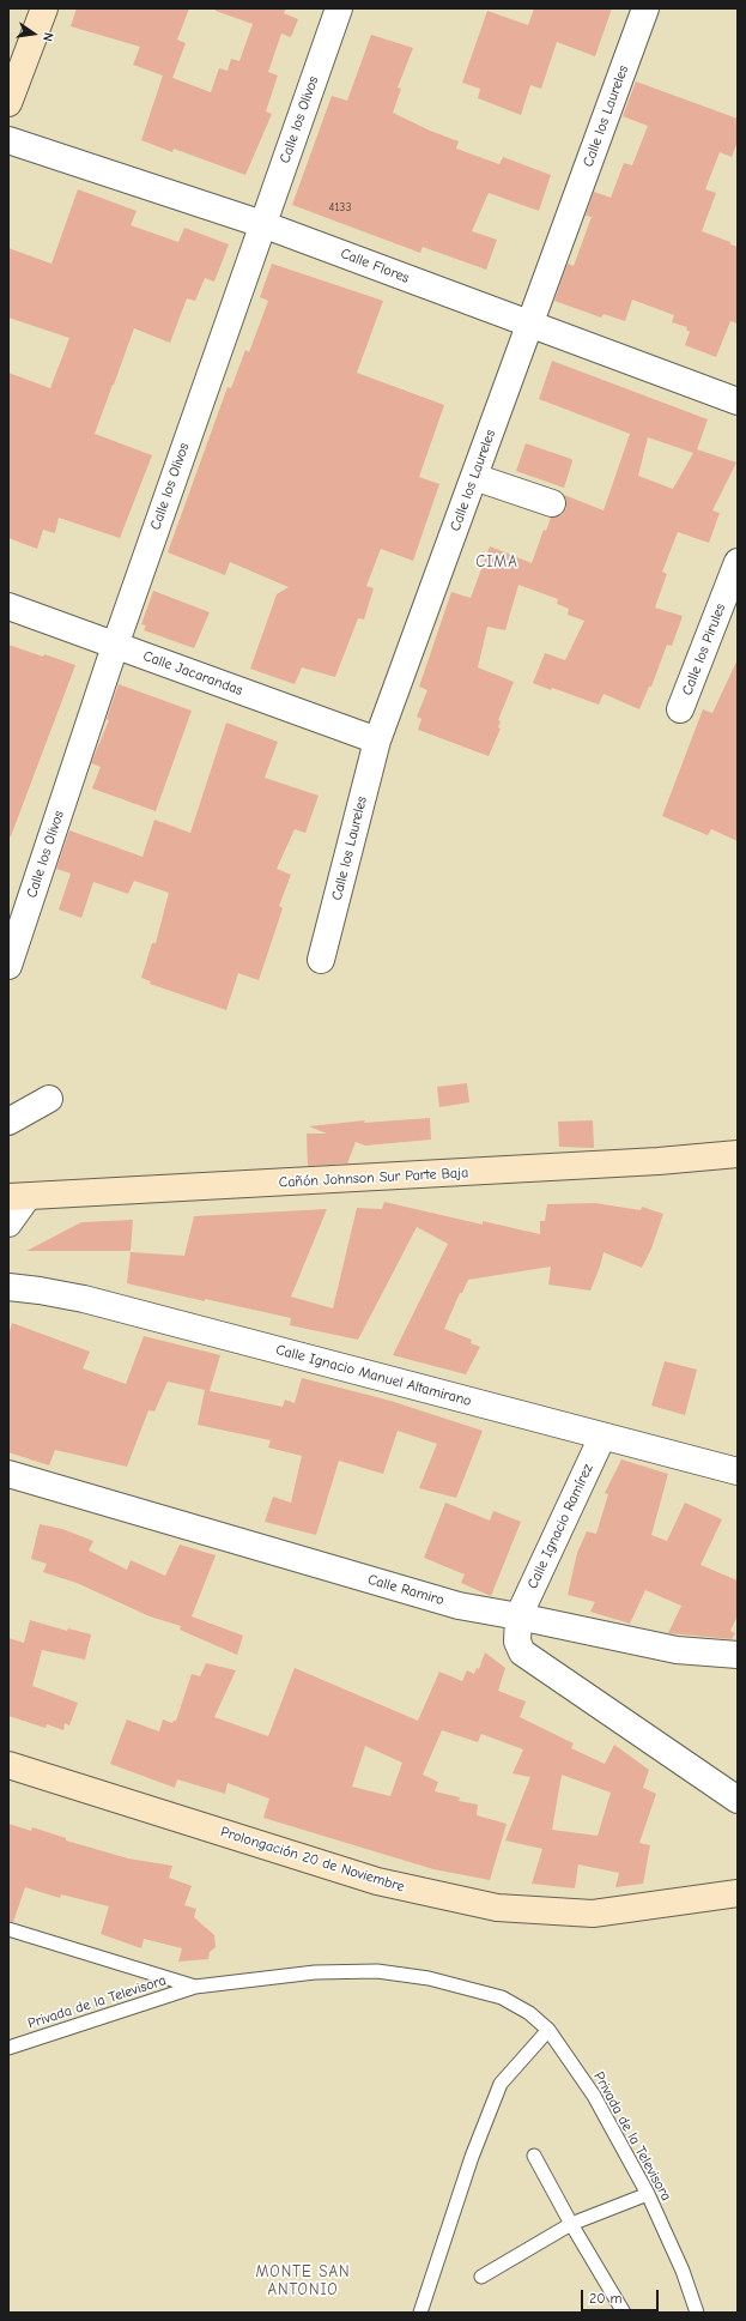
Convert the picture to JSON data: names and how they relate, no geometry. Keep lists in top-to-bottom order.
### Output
{
  "streets": {
    "main road": ["Cañón Johnson Sur Parte Baja", "Prolongación 20 de Noviembre"],
    "street": [
      "Calle los Laureles",
      "Calle los Olivos",
      "Calle Flores",
      "Calle los Pirules",
      "Calle Jacarandas",
      "Calle Ignacio Manuel Altamirano",
      "Calle Ignacio Ramírez",
      "Calle Ramiro"
    ],
    "lane": ["Privada de la Televisora"]
  },
  "crossings": [
    ["Calle los Laureles", "Calle Flores"],
    ["Calle los Laureles", "Calle Jacarandas"],
    ["Calle los Olivos", "Calle Flores"],
    ["Calle los Olivos", "Calle Jacarandas"],
    ["Calle Ignacio Manuel Altamirano", "Calle Ignacio Ramírez"],
    ["Calle Ignacio Ramírez", "Calle Ramiro"]
  ],
  "districts": ["CIMA", "MONTE SAN ANTONIO"],
  "house_numbers": ["4133"],
  "scale_bar": "20 m",
  "north": "right"
}
